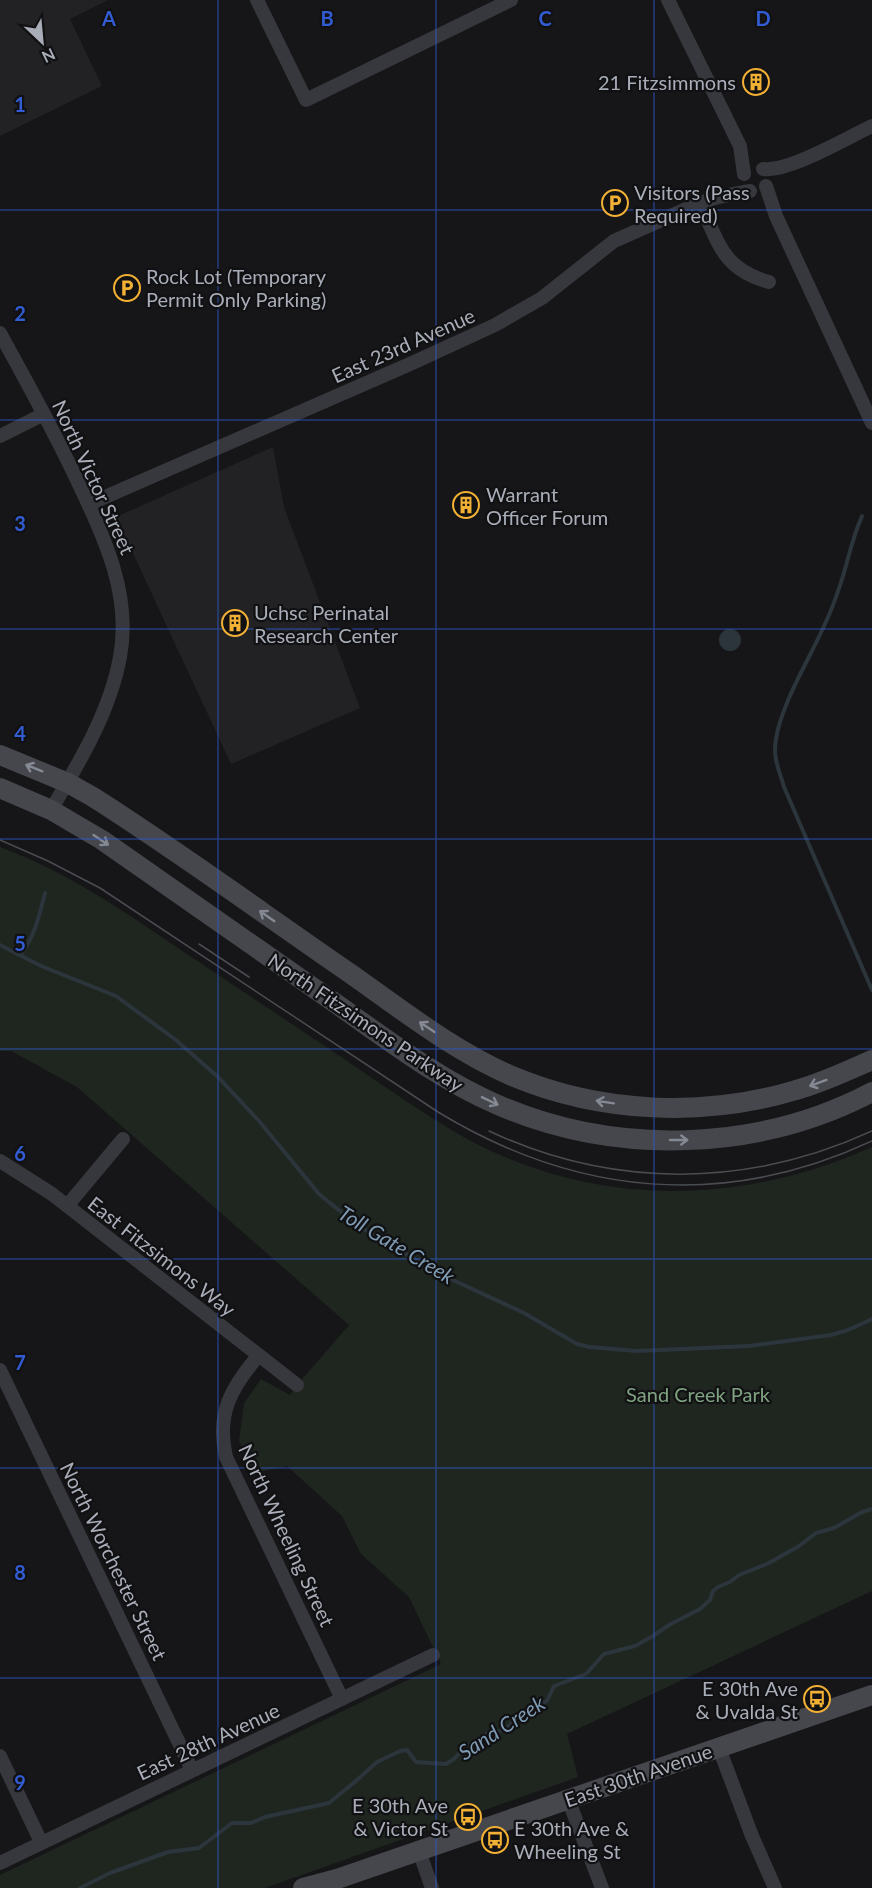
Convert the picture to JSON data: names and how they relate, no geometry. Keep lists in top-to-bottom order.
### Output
{
  "streets": {
    "main road": ["North Fitzsimons Parkway", "East 30th Avenue"],
    "street": [
      "East 23rd Avenue",
      "North Victor Street",
      "East Fitzsimons Way",
      "North Wheeling Street",
      "North Worchester Street",
      "East 28th Avenue"
    ]
  },
  "crossings": [
    ["East 23rd Avenue", "North Victor Street"],
    ["North Victor Street", "North Fitzsimons Parkway"],
    ["East Fitzsimons Way", "North Wheeling Street"],
    ["North Wheeling Street", "East 28th Avenue"],
    ["North Worchester Street", "East 28th Avenue"]
  ],
  "water": ["Toll Gate Creek", "Sand Creek"],
  "parks": ["Sand Creek Park"],
  "places": {
    "building": ["21 Fitzsimmons", "Warrant Officer Forum", "Uchsc Perinatal Research Center"],
    "parking": ["Visitors (Pass Required)", "Rock Lot (Temporary Permit Only Parking)"],
    "bus stop": ["E 30th Ave & Uvalda St", "E 30th Ave & Victor St", "E 30th Ave & Wheeling St"]
  },
  "north": "bottom right",
  "grid": {
    "columns": [
      "A",
      "B",
      "C",
      "D"
    ],
    "rows": [
      "1",
      "2",
      "3",
      "4",
      "5",
      "6",
      "7",
      "8",
      "9"
    ]
  }
}
